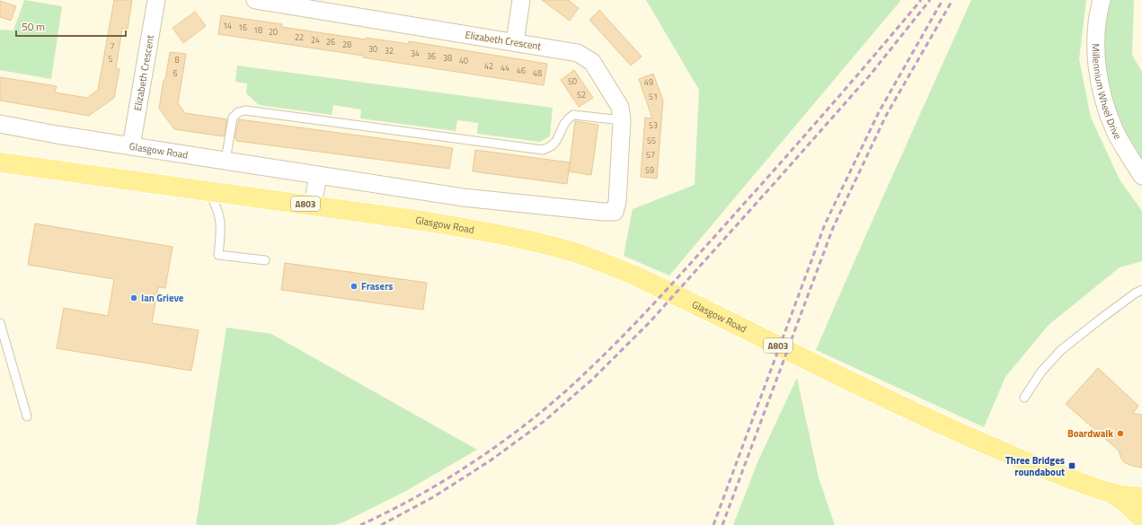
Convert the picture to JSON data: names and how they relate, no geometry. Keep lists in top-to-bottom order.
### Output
{
  "streets": {
    "main road": ["Glasgow Road", "A803"],
    "street": ["Elizabeth Crescent", "Millennium Wheel Drive"]
  },
  "crossings": [
    ["Elizabeth Crescent", "Glasgow Road"],
    ["Glasgow Road", "A803"]
  ],
  "places": {
    "other": ["Frasers", "Ian Grieve", "Boardwalk"],
    "transit": ["Three Bridges roundabout"]
  },
  "house_numbers": [
    "14",
    "16",
    "18",
    "20",
    "22",
    "24",
    "26",
    "28",
    "7",
    "30",
    "32",
    "34",
    "36",
    "38",
    "5",
    "8",
    "40",
    "42",
    "44",
    "46",
    "6",
    "48",
    "50",
    "49",
    "52",
    "51",
    "53",
    "55",
    "57",
    "59"
  ],
  "scale_bar": "50 m"
}
